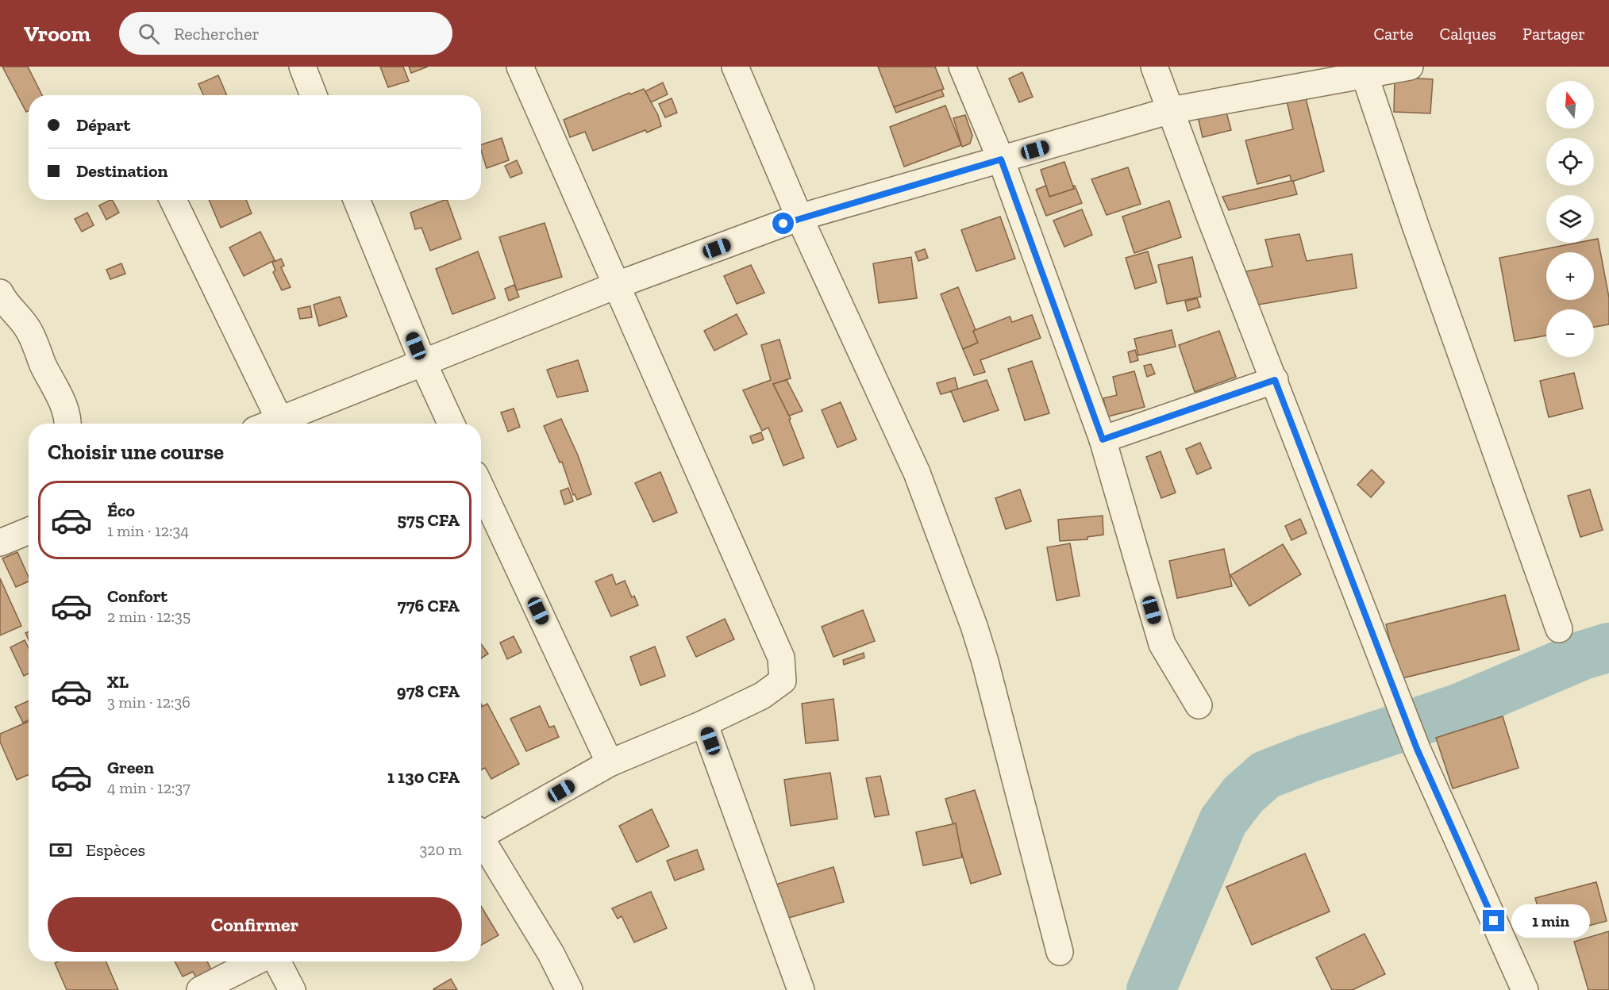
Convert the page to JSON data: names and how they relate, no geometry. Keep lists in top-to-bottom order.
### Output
{
  "north": "top",
  "page": {
    "header": "Vroom",
    "search": "Rechercher",
    "nav": ["Carte", "Calques", "Partager"],
    "map_buttons": ["+", "−"],
    "banner": ["Départ", "Destination"],
    "heading": "Choisir une course",
    "list": [
      {
        "name": "Éco",
        "note": "1 min · 12:34",
        "value": "575 CFA"
      },
      {
        "name": "Confort",
        "note": "2 min · 12:35",
        "value": "776 CFA"
      },
      {
        "name": "XL",
        "note": "3 min · 12:36",
        "value": "978 CFA"
      },
      {
        "name": "Green",
        "note": "4 min · 12:37",
        "value": "1 130 CFA"
      }
    ],
    "pay": ["Espèces", "320 m"],
    "buttons": "Confirmer",
    "bubble": "1 min"
  }
}
